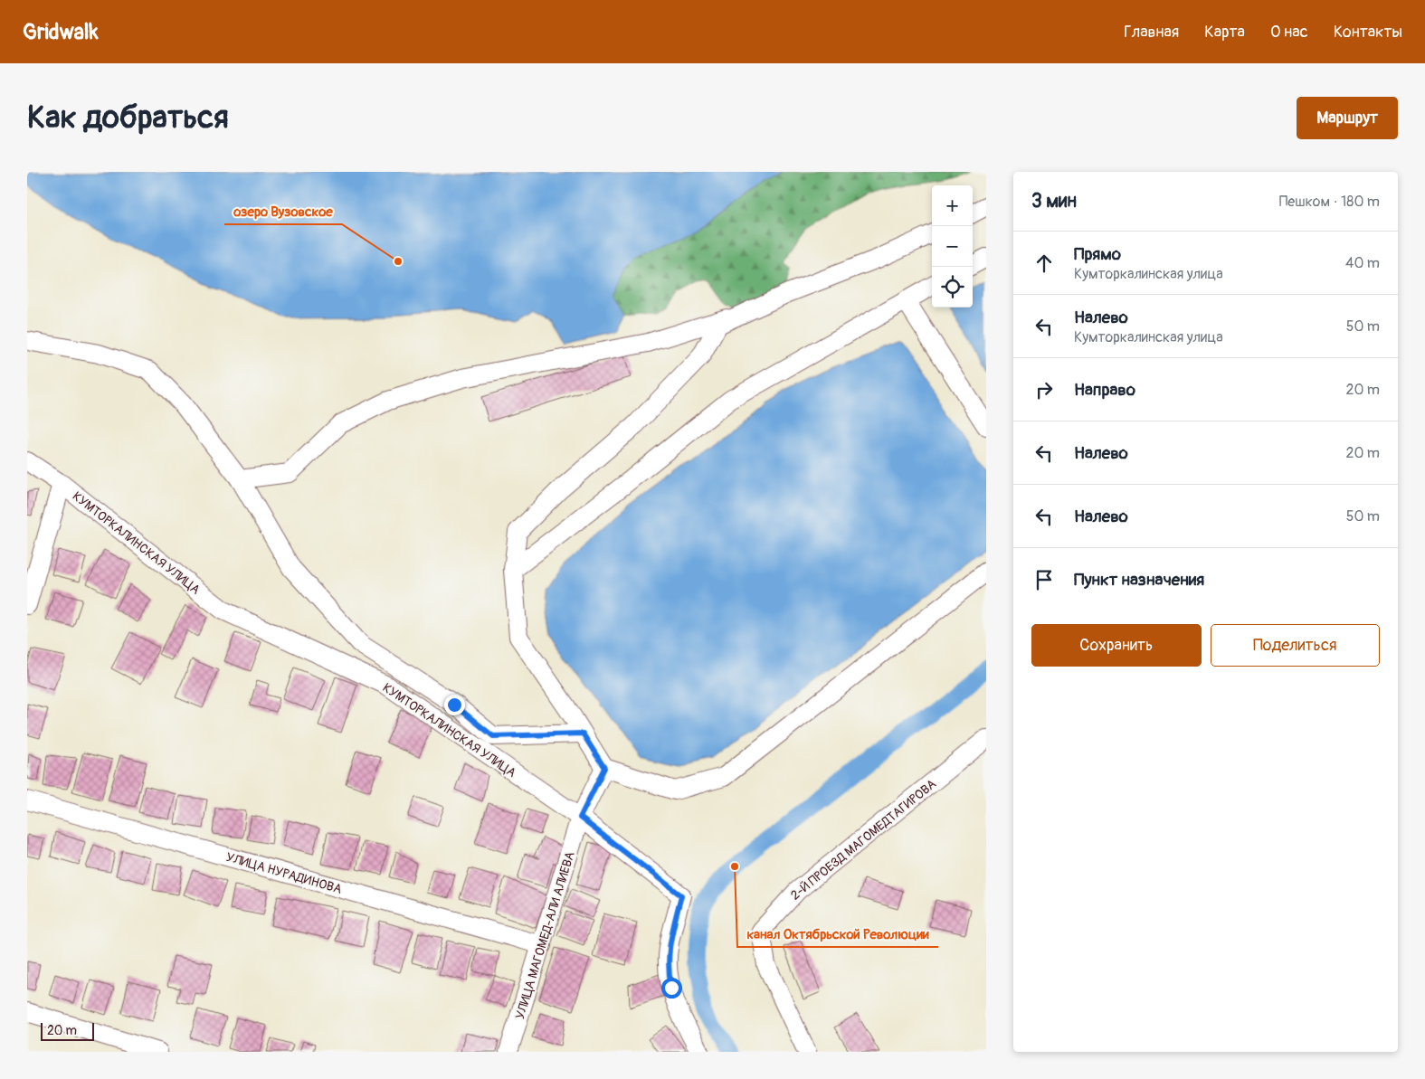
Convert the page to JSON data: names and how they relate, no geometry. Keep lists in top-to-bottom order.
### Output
{
  "streets": {
    "street": [
      "КУМТОРКАЛИНСКАЯ УЛИЦА",
      "2-Й ПРОЕЗД МАГОМЕДТАГИРОВА",
      "УЛИЦА НУРАДИНОВА",
      "УЛИЦА МАГОМЕД-АЛИ АЛИЕВА"
    ]
  },
  "crossings": [
    ["КУМТОРКАЛИНСКАЯ УЛИЦА", "УЛИЦА МАГОМЕД-АЛИ АЛИЕВА"],
    ["УЛИЦА НУРАДИНОВА", "УЛИЦА МАГОМЕД-АЛИ АЛИЕВА"]
  ],
  "places": ["озеро Вузовское", "канал Октябрьской Революции"],
  "scale_bar": "20 m",
  "page": {
    "header": "Gridwalk",
    "nav": [
      "Главная",
      "Карта",
      "О нас",
      "Контакты"
    ],
    "buttons": [
      "Маршрут",
      ["Сохранить", "Поделиться"]
    ],
    "title": "Как добраться",
    "heading": ["3 мин", "Пешком · 180 m"],
    "map_buttons": ["+", "−"],
    "list": [
      ["Прямо", "Кумторкалинская улица", "40 m"],
      ["Налево", "Кумторкалинская улица", "50 m"],
      ["Направо", "20 m"],
      ["Налево", "20 m"],
      ["Налево", "50 m"],
      "Пункт назначения"
    ],
    "scale": "20 m"
  }
}
